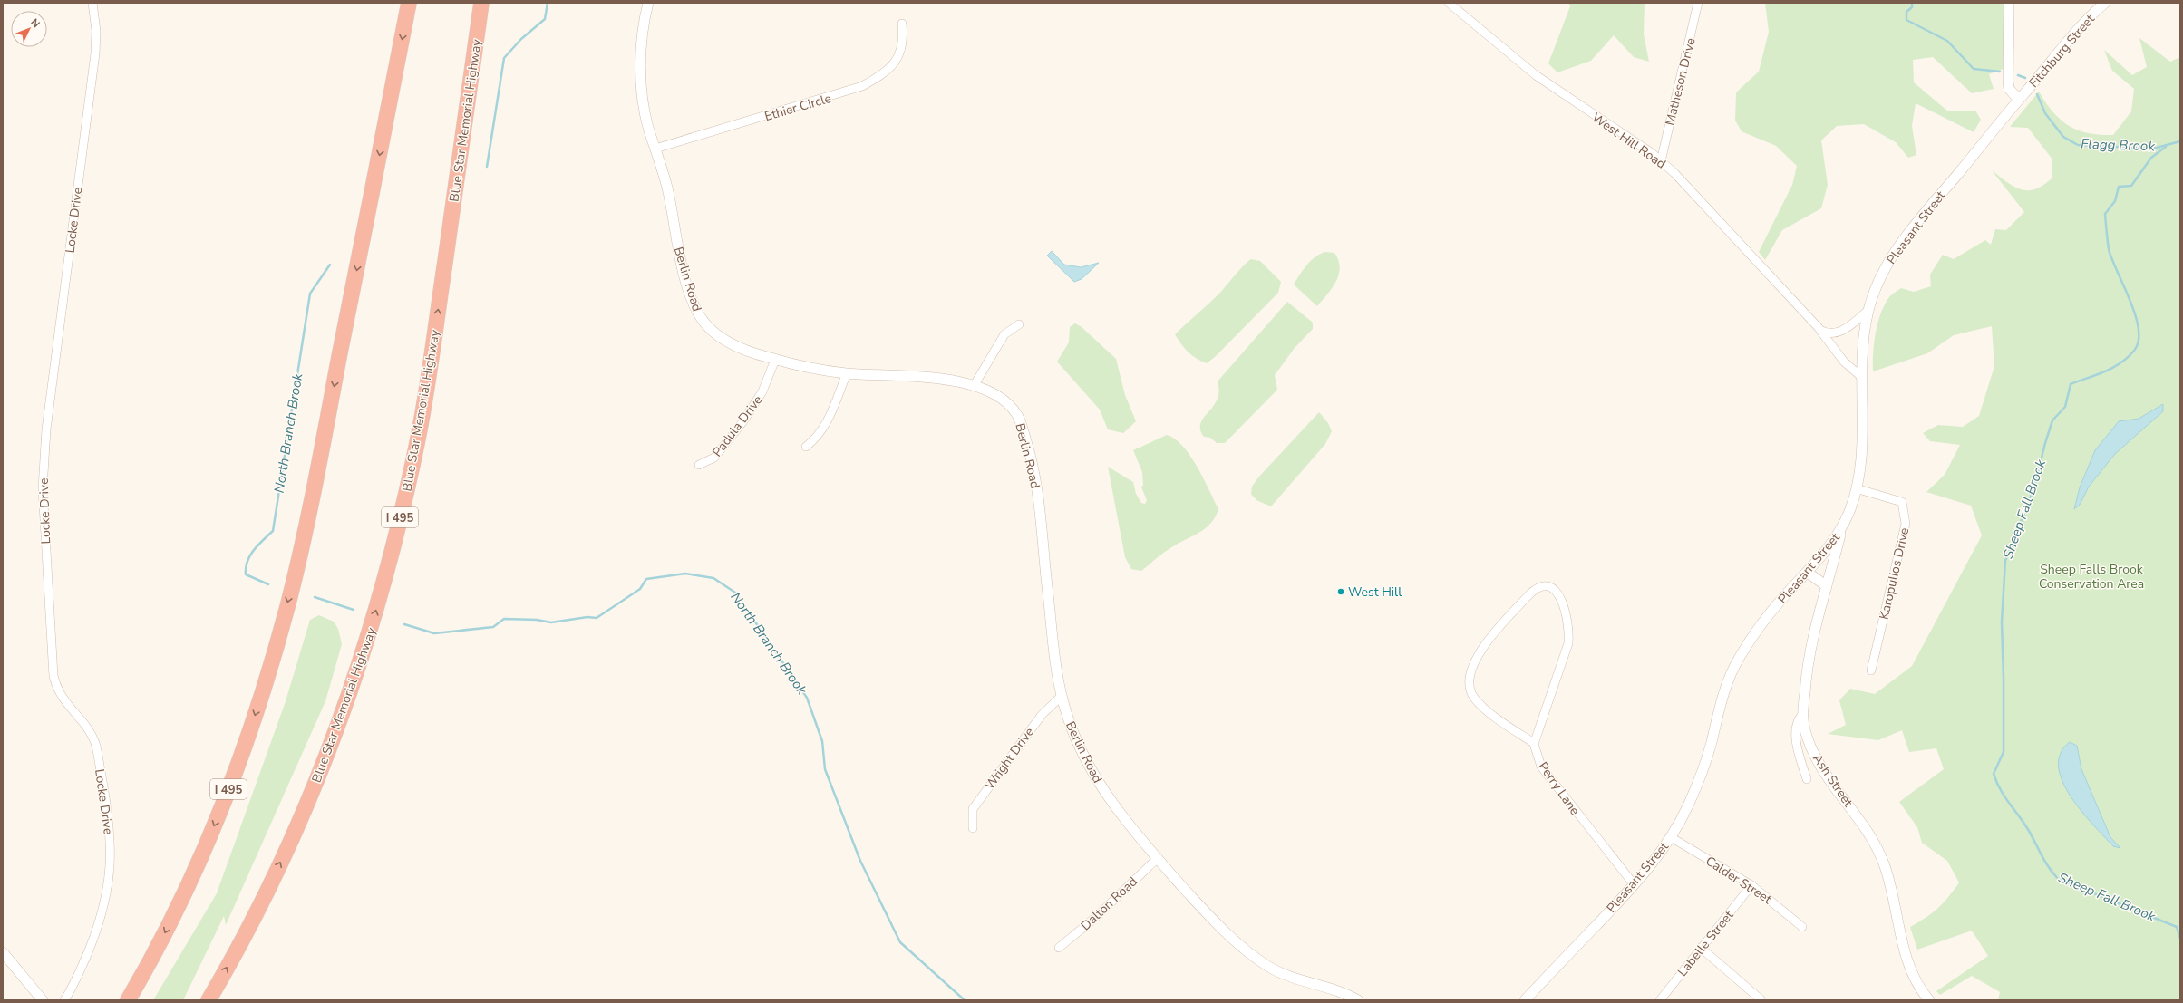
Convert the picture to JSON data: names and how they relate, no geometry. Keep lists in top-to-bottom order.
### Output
{
  "streets": {
    "highway": ["Blue Star Memorial Highway", "I 495"],
    "street": [
      "Fitchburg Street",
      "Matheson Drive",
      "Ethier Circle",
      "West Hill Road",
      "Locke Drive",
      "Pleasant Street",
      "Berlin Road",
      "Padula Drive",
      "Karopulios Drive",
      "Wright Drive",
      "Ash Street",
      "Perry Lane",
      "Calder Street",
      "Dalton Road",
      "Labelle Street"
    ]
  },
  "crossings": [
    ["Fitchburg Street", "Pleasant Street"],
    ["Matheson Drive", "West Hill Road"],
    ["Ethier Circle", "Berlin Road"],
    ["West Hill Road", "Pleasant Street"],
    ["Pleasant Street", "Karopulios Drive"],
    ["Pleasant Street", "Ash Street"],
    ["Pleasant Street", "Perry Lane"],
    ["Pleasant Street", "Calder Street"],
    ["Berlin Road", "Padula Drive"],
    ["Berlin Road", "Wright Drive"],
    ["Berlin Road", "Dalton Road"],
    ["Calder Street", "Labelle Street"]
  ],
  "water": ["Flagg Brook", "North Branch Brook", "Sheep Fall Brook"],
  "parks": ["Sheep Falls Brook Conservation Area"],
  "places": ["West Hill"],
  "north": "top right"
}
